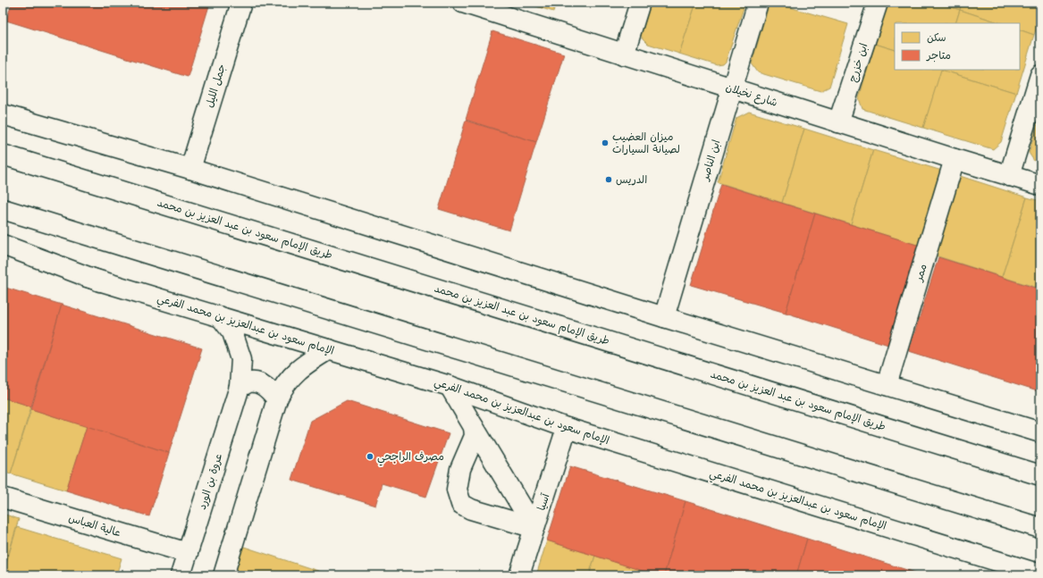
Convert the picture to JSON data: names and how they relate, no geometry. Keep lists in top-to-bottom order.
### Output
{
  "streets": {
    "street": [
      "ابن خزرج",
      "جمل الليل",
      "شارع نخيلان",
      "ابن الناصر",
      "طريق الإمام سعود بن عبد العزيز بن محمد",
      "ممر",
      "الإمام سعود بن عبدالعزيز بن محمد الفرعي",
      "عروة بن الورد",
      "آسيا",
      "عالية العباس"
    ]
  },
  "crossings": [
    ["ابن خزرج", "شارع نخيلان"],
    ["شارع نخيلان", "ابن الناصر"],
    ["شارع نخيلان", "ممر"],
    ["الإمام سعود بن عبدالعزيز بن محمد الفرعي", "عروة بن الورد"],
    ["الإمام سعود بن عبدالعزيز بن محمد الفرعي", "آسيا"],
    ["عروة بن الورد", "عالية العباس"]
  ],
  "places": ["ميزان العضيب لصيانة السيارات", "الدريس", "مصرف الراجحي"],
  "legend": ["سكن", "متاجر"]
}
